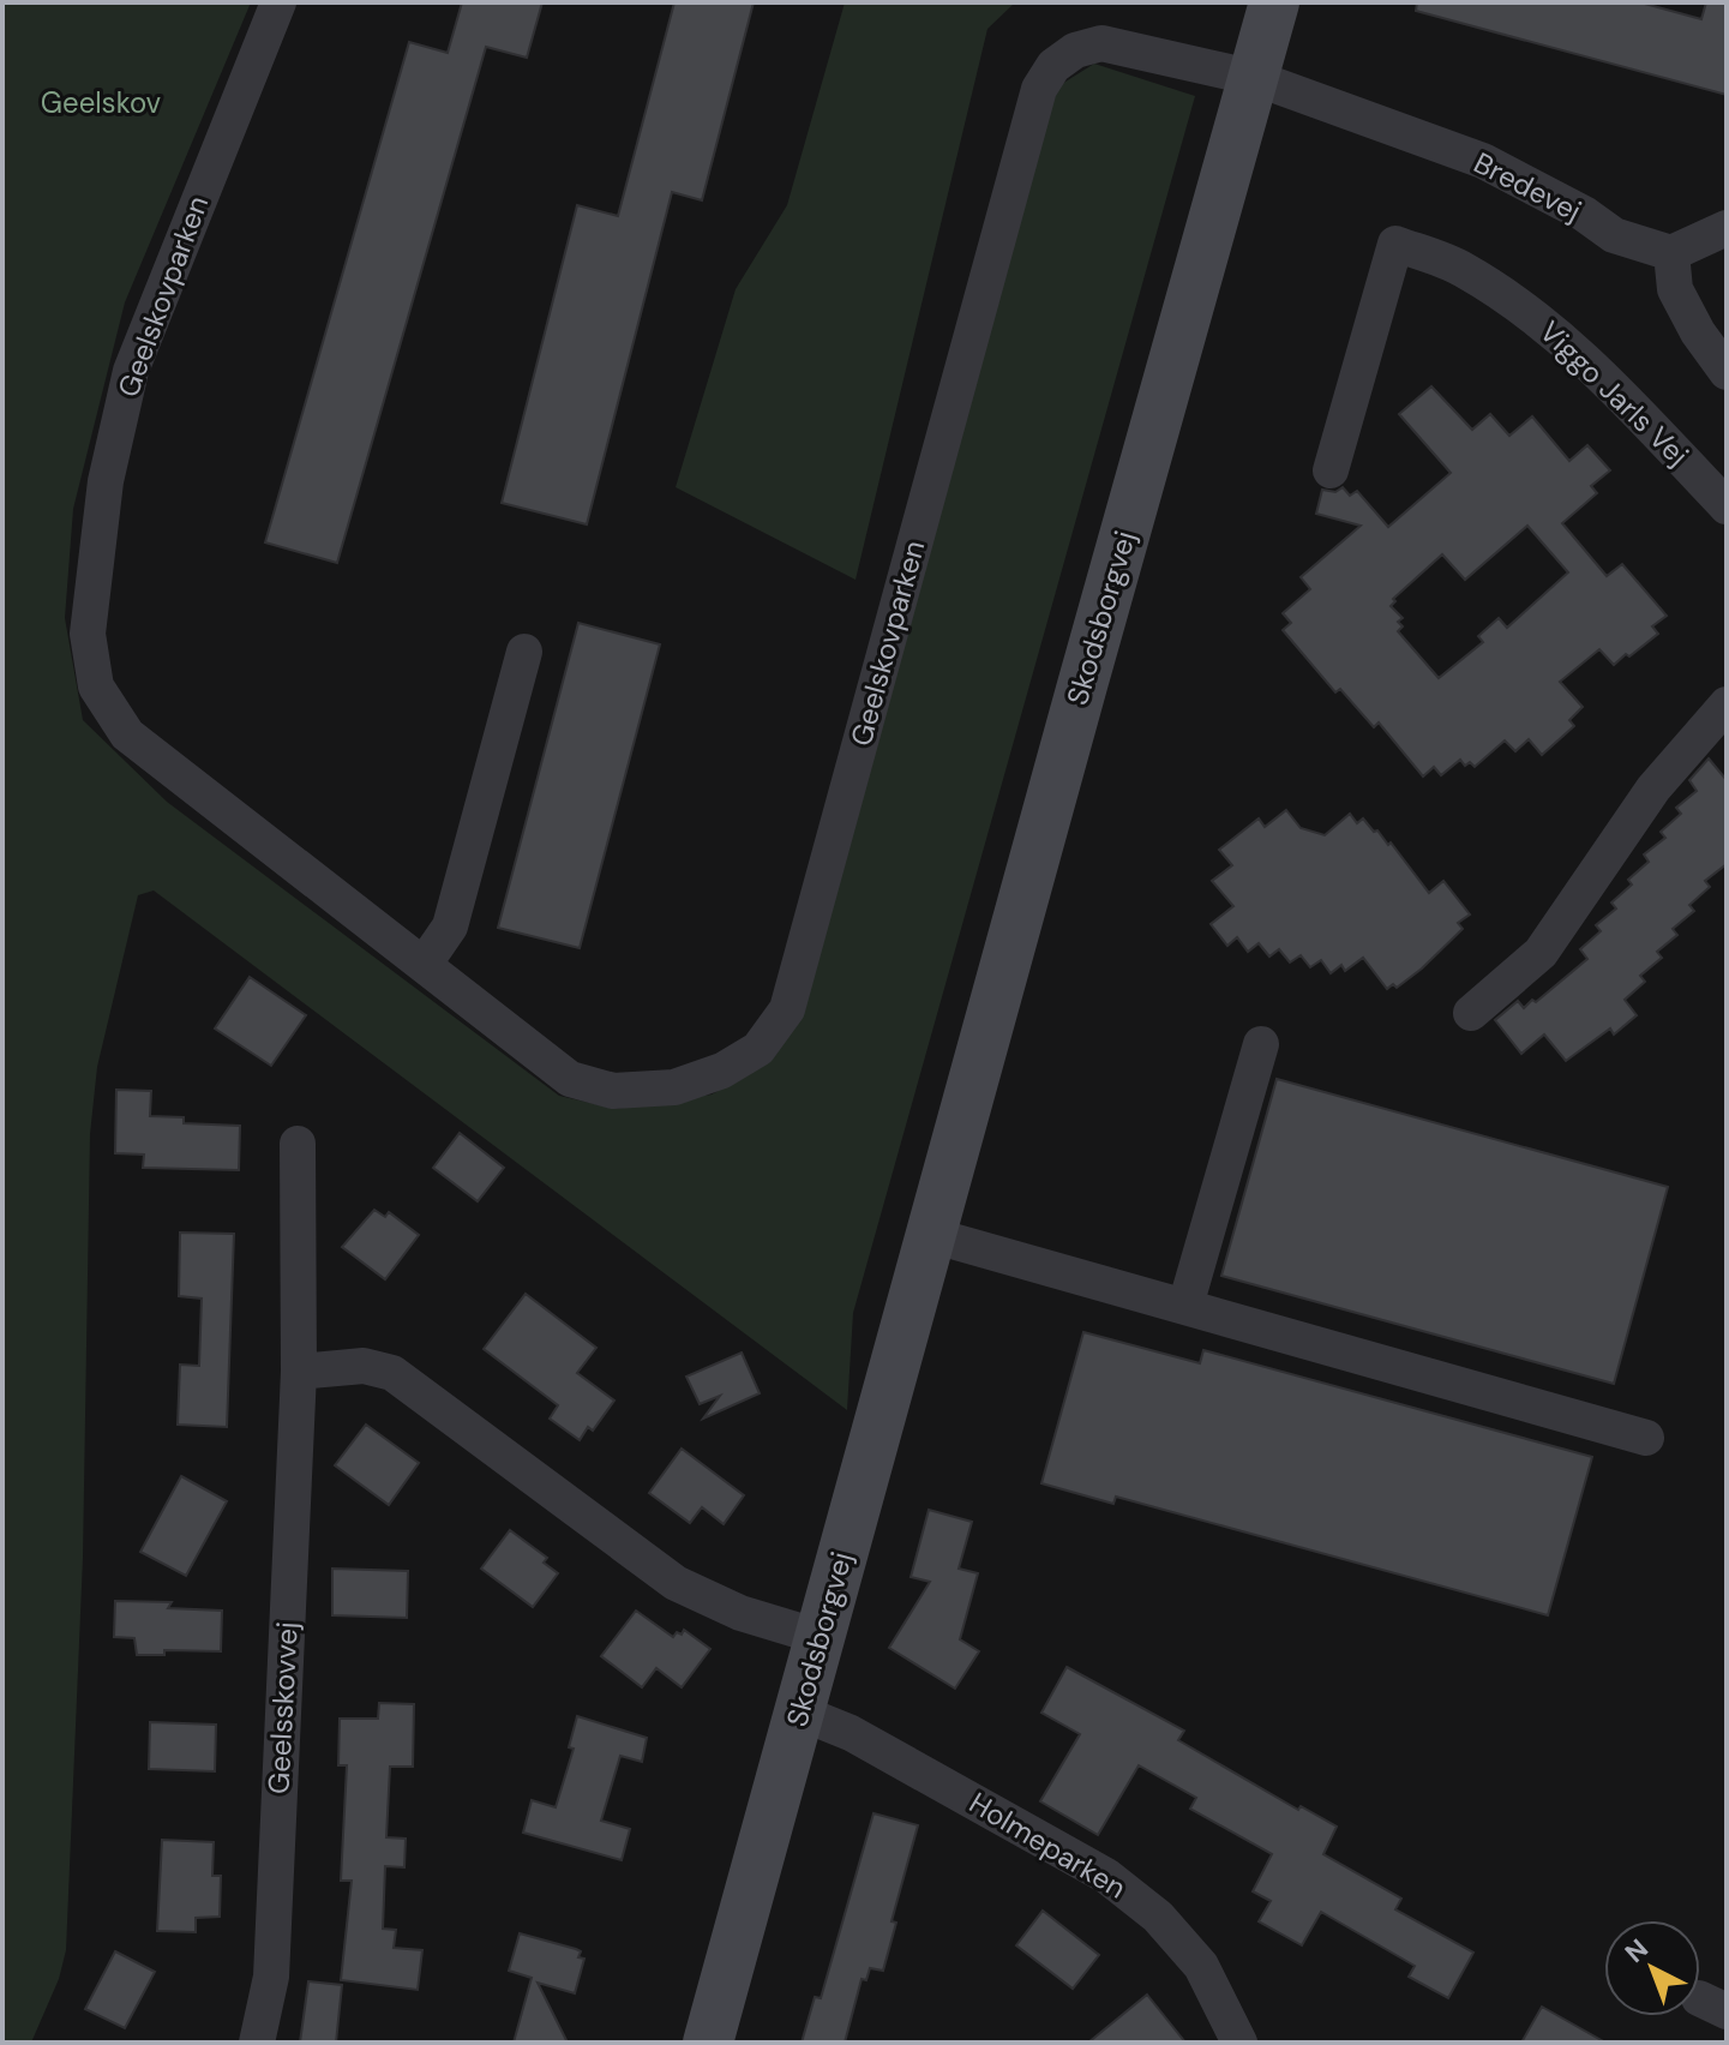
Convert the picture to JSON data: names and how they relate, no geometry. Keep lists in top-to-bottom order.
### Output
{
  "streets": {
    "street": [
      "Bredevej",
      "Geelskovparken",
      "Viggo Jarls Vej",
      "Skodsborgvej",
      "Geelsskovvej",
      "Holmeparken"
    ]
  },
  "crossings": [
    ["Bredevej", "Geelskovparken"],
    ["Bredevej", "Skodsborgvej"],
    ["Geelskovparken", "Skodsborgvej"],
    ["Skodsborgvej", "Holmeparken"]
  ],
  "parks": ["Geelskov"],
  "north": "top left"
}
